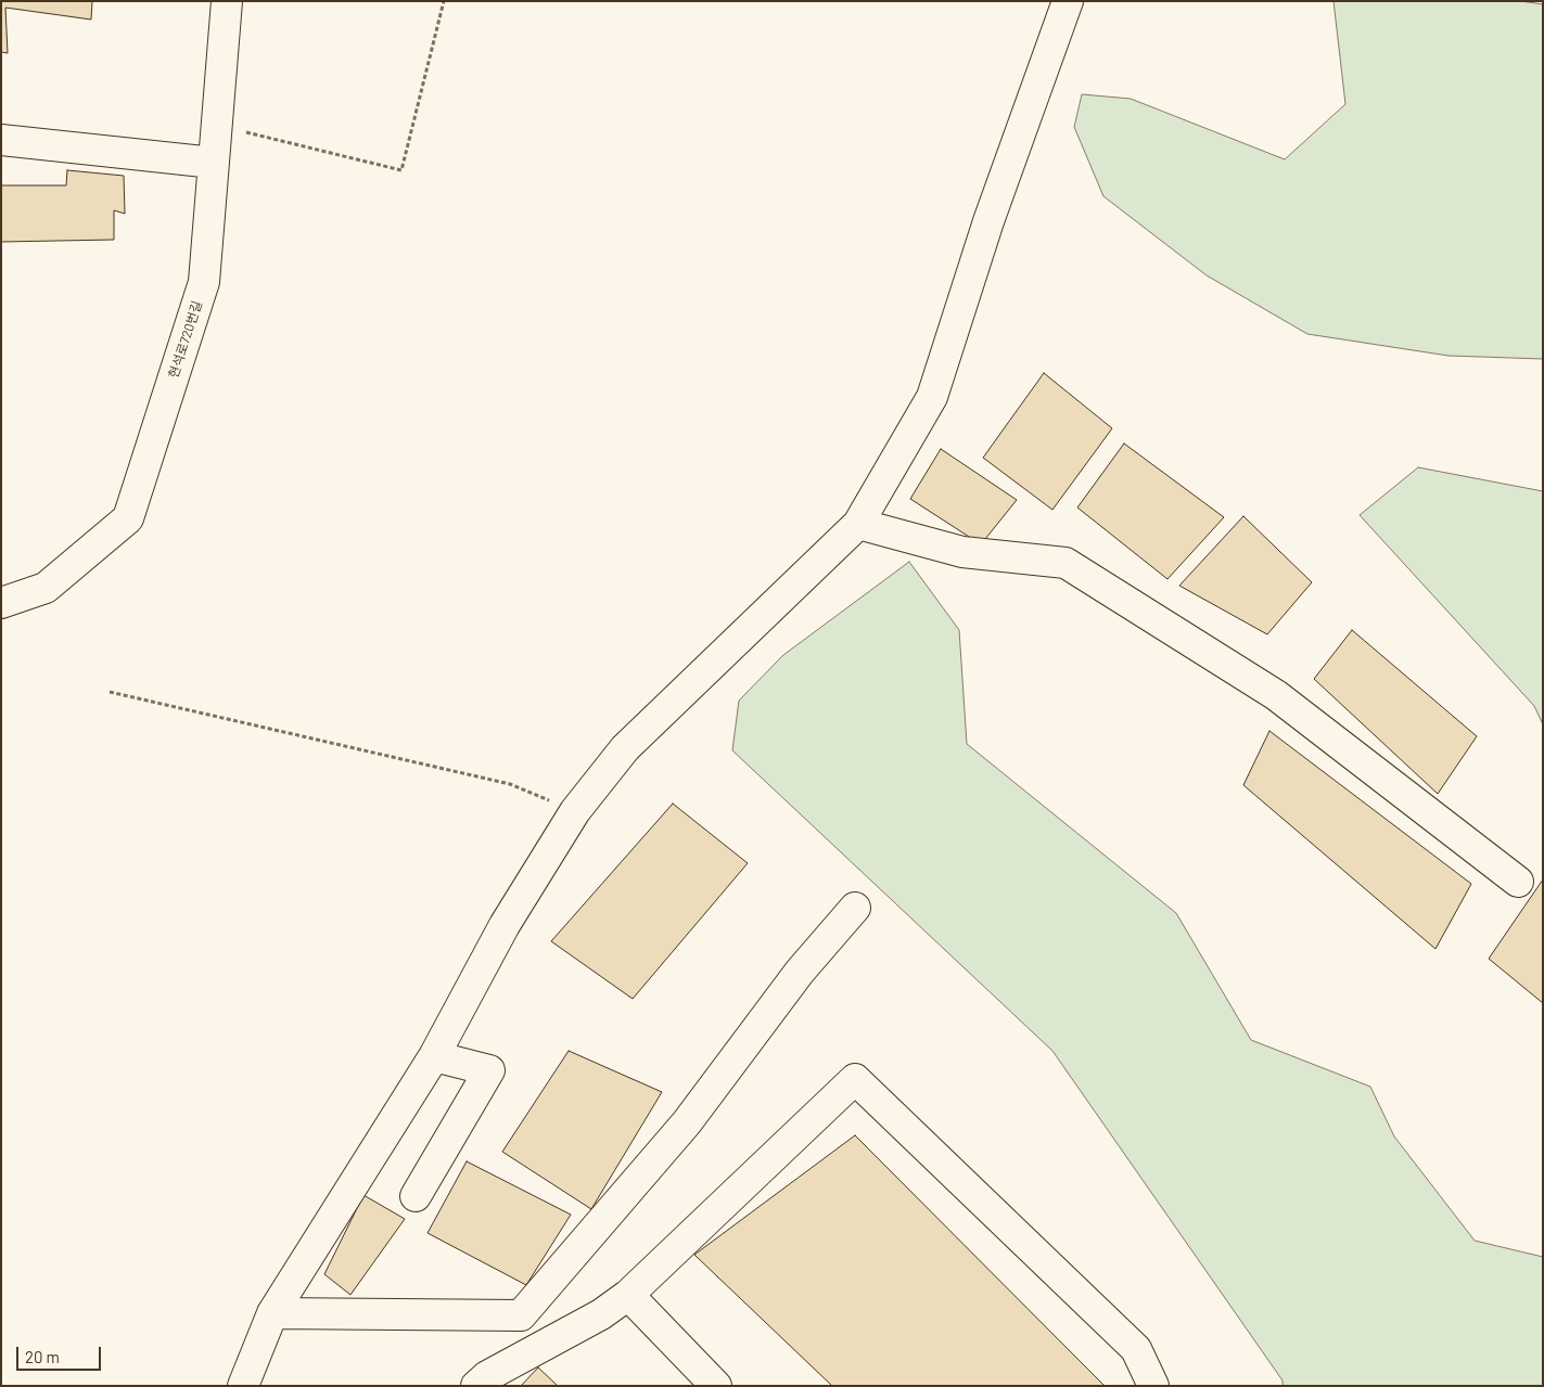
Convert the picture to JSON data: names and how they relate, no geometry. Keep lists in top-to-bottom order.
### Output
{
  "streets": {
    "street": ["현석로720번길"]
  },
  "scale_bar": "20 m"
}
